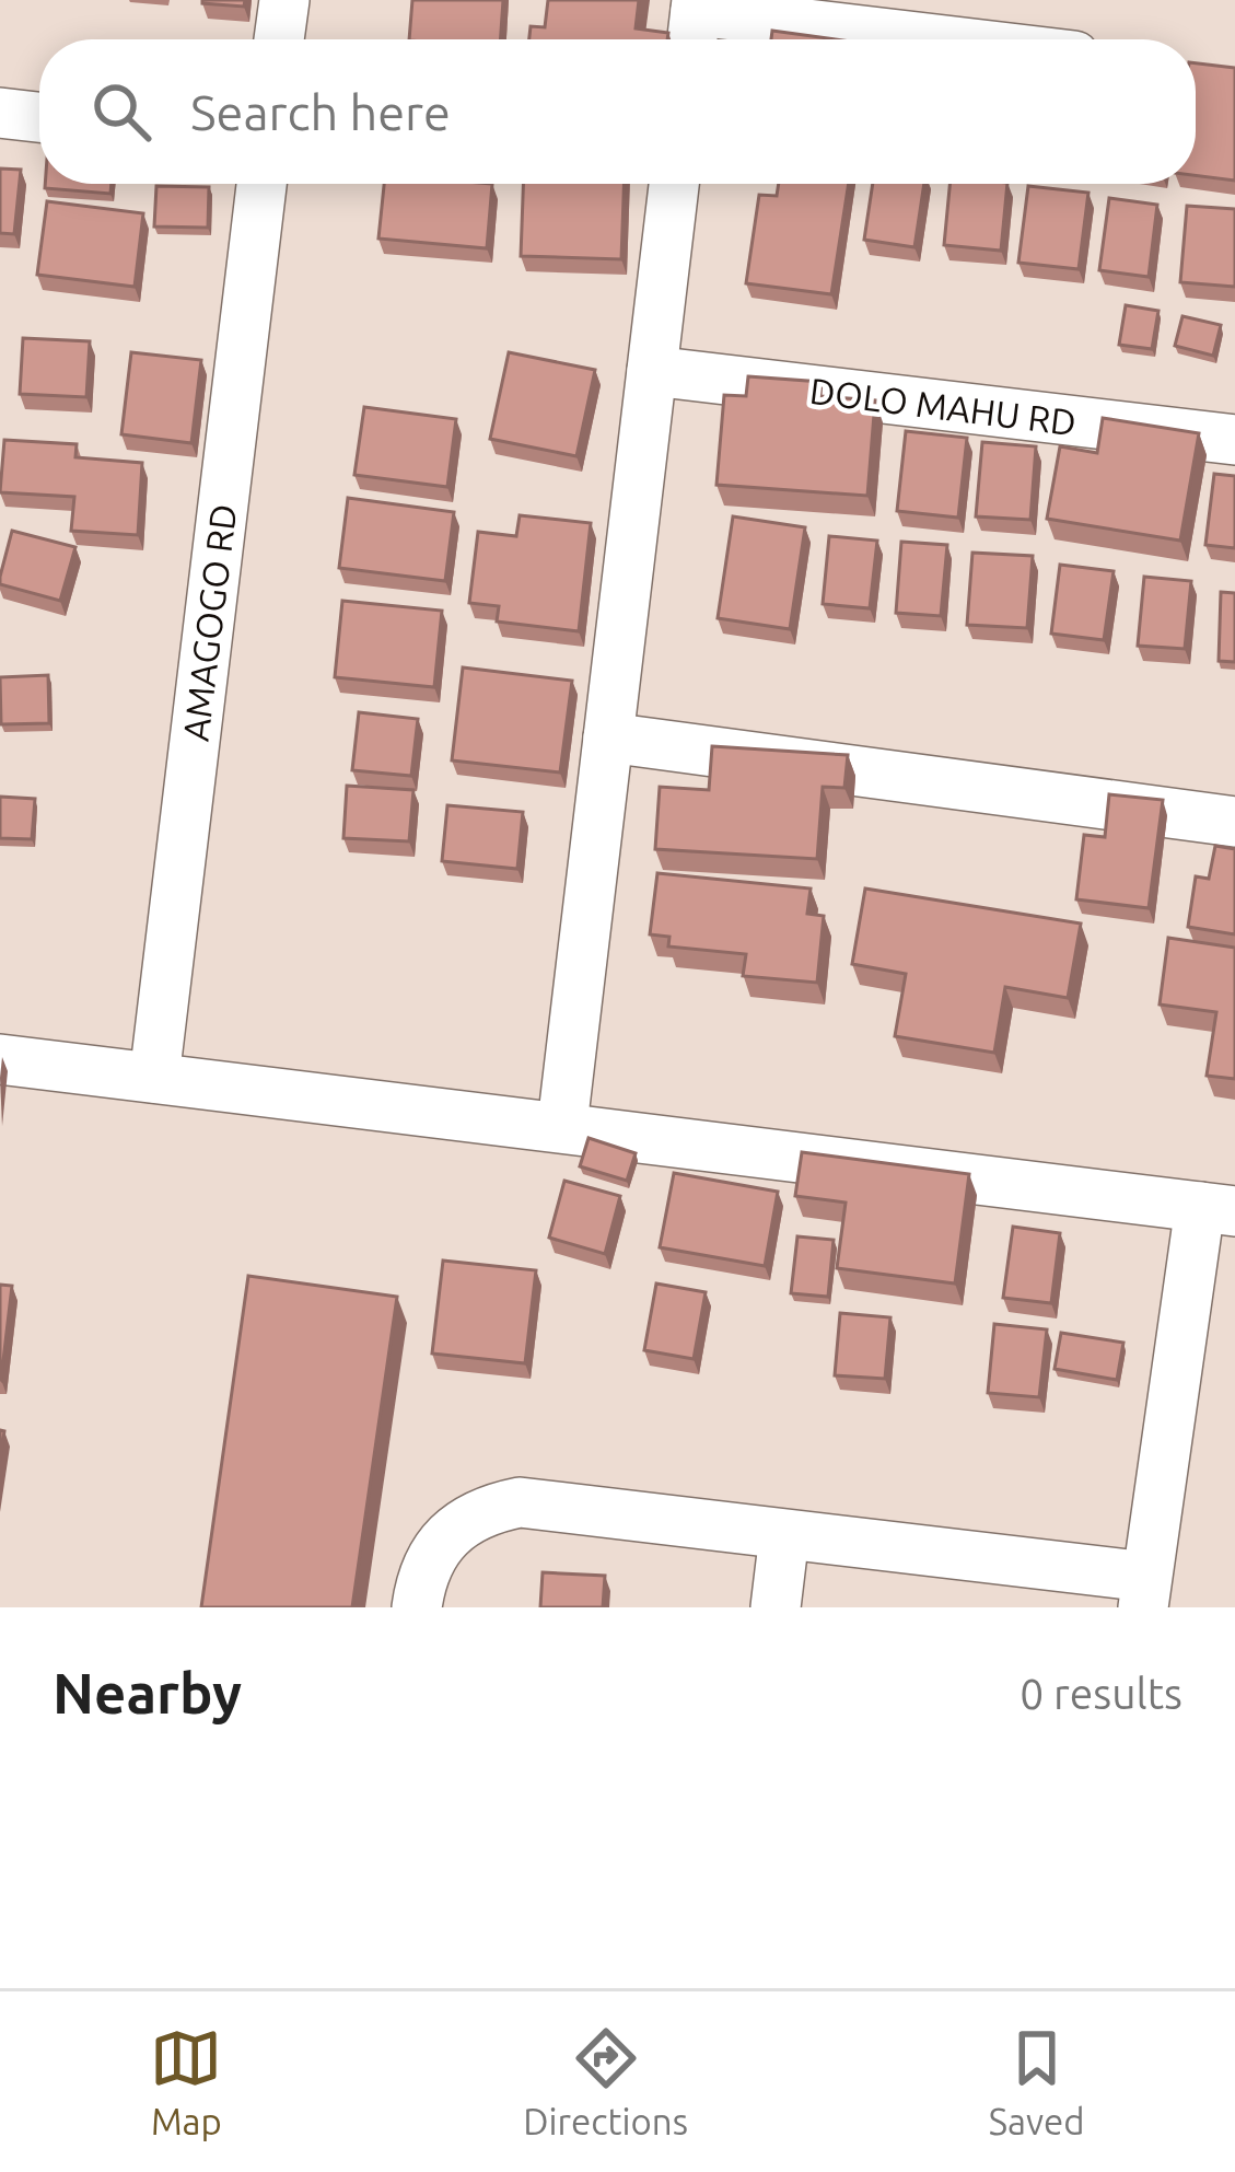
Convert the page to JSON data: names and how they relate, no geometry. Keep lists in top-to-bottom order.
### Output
{
  "streets": {
    "street": ["DOLO MAHU RD", "AMAGOGO RD"]
  },
  "page": {
    "search": "Search here",
    "heading": ["Nearby", "0 results"],
    "nav": ["Map", "Directions", "Saved"]
  }
}
